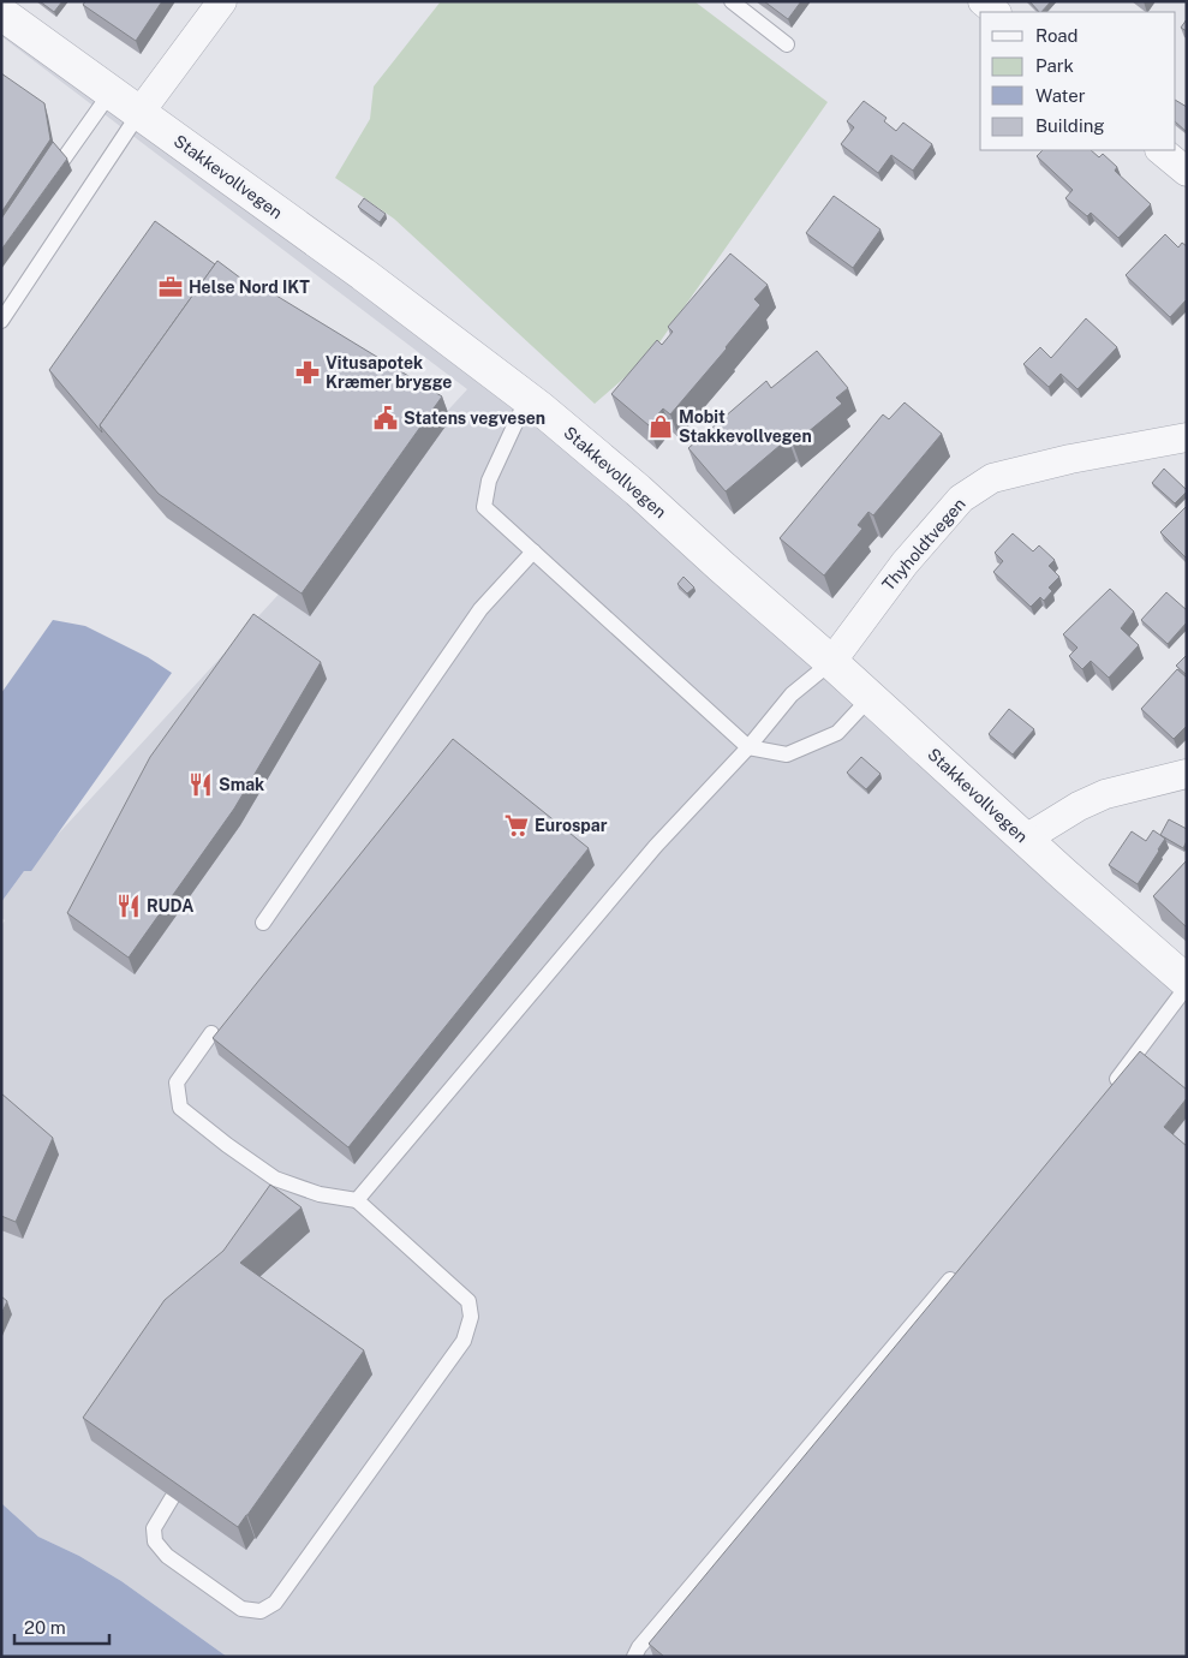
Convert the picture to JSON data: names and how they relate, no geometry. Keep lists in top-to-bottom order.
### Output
{
  "streets": {
    "street": ["Stakkevollvegen", "Thyholdtvegen"]
  },
  "crossings": [
    ["Stakkevollvegen", "Thyholdtvegen"]
  ],
  "places": {
    "office": ["Helse Nord IKT"],
    "pharmacy": ["Vitusapotek Kræmer brygge"],
    "public building": ["Statens vegvesen"],
    "shop": ["Mobit Stakkevollvegen"],
    "restaurant": ["Smak", "RUDA"],
    "supermarket": ["Eurospar"]
  },
  "legend": [
    "Road",
    "Park",
    "Water",
    "Building"
  ],
  "scale_bar": "20 m"
}
